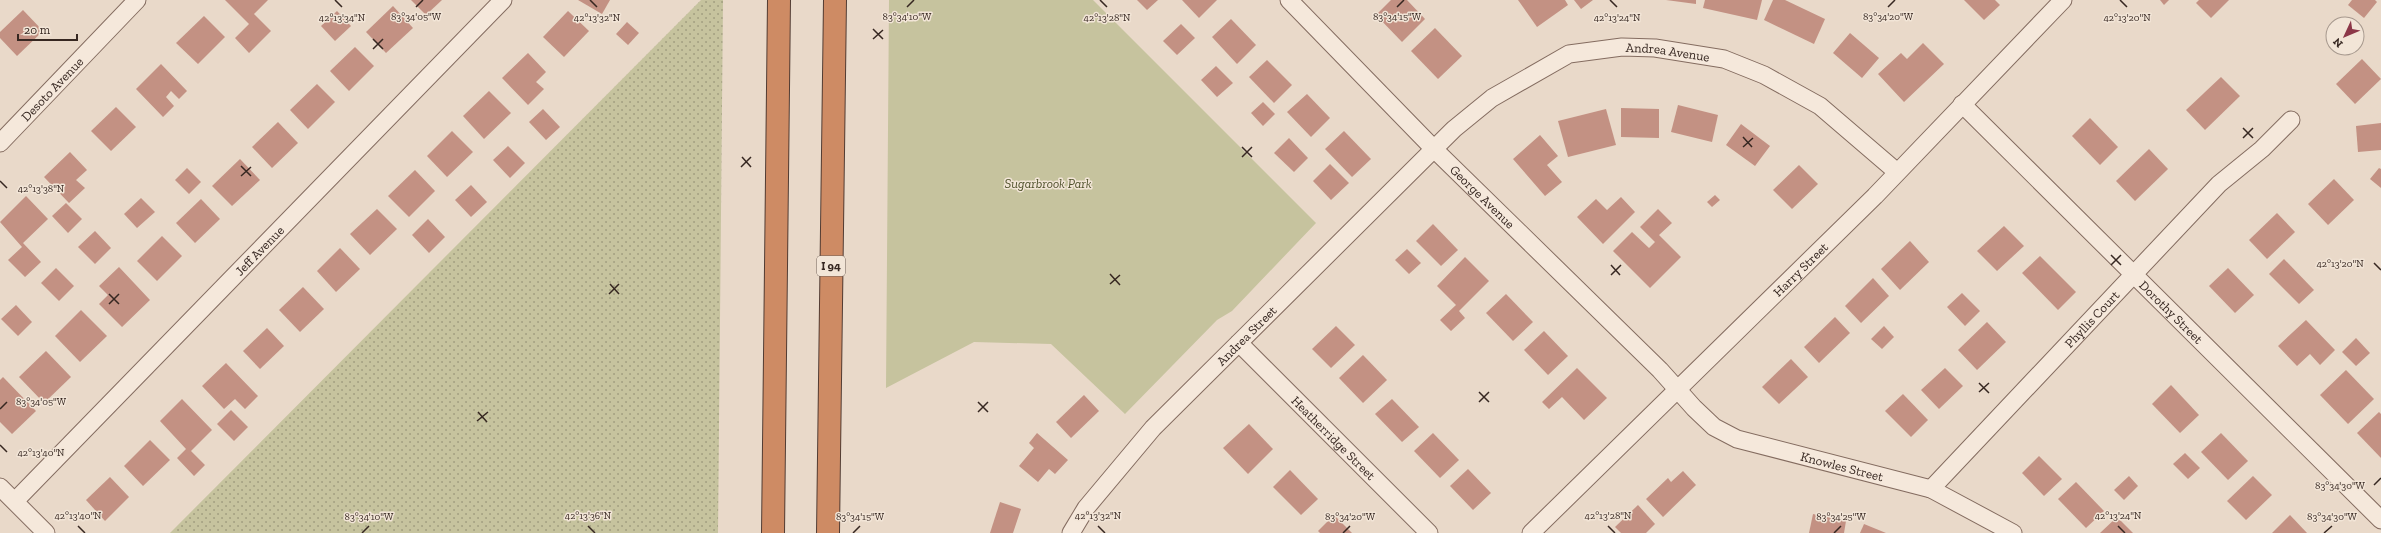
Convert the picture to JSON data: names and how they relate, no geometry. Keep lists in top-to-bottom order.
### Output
{
  "streets": {
    "highway": ["I 94"],
    "street": [
      "Andrea Avenue",
      "Desoto Avenue",
      "George Avenue",
      "Jeff Avenue",
      "Harry Street",
      "Dorothy Street",
      "Phyllis Court",
      "Andrea Street",
      "Heatherridge Street",
      "Knowles Street"
    ]
  },
  "crossings": [
    ["Andrea Avenue", "George Avenue"],
    ["Andrea Avenue", "Harry Street"],
    ["Andrea Avenue", "Andrea Street"],
    ["George Avenue", "Harry Street"],
    ["George Avenue", "Andrea Street"],
    ["George Avenue", "Knowles Street"],
    ["Harry Street", "Dorothy Street"],
    ["Harry Street", "Knowles Street"],
    ["Dorothy Street", "Phyllis Court"],
    ["Phyllis Court", "Knowles Street"],
    ["Andrea Street", "Heatherridge Street"]
  ],
  "parks": ["Sugarbrook Park"],
  "scale_bar": "20 m",
  "north": "bottom left",
  "coordinates": [
    "83°34'05\"W",
    "83°34'10\"W",
    "83°34'15\"W",
    "83°34'20\"W",
    "42°13'34\"N",
    "42°13'32\"N",
    "42°13'28\"N",
    "42°13'24\"N",
    "42°13'20\"N",
    "42°13'38\"N",
    "42°13'40\"N",
    "83°34'30\"W",
    "42°13'36\"N",
    "83°34'25\"W"
  ]
}
